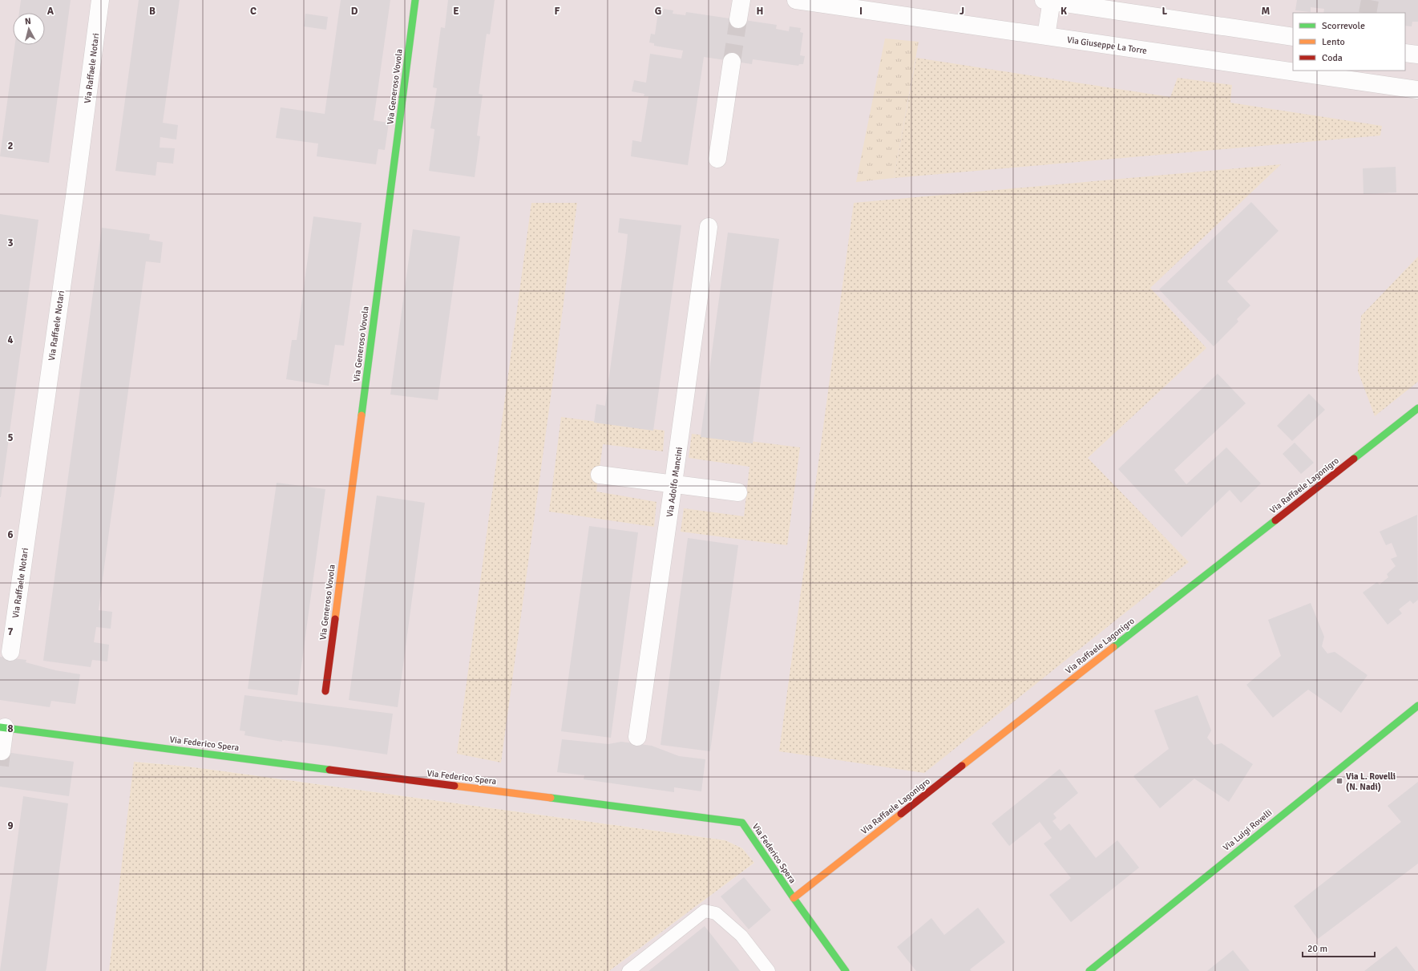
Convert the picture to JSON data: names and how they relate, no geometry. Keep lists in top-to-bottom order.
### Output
{
  "streets": {
    "street": [
      "Via Giuseppe La Torre",
      "Via Raffaele Notari",
      "Via Generoso Vovola",
      "Via Adolfo Mancini",
      "Via Raffaele Lagonigro",
      "Via Federico Spera",
      "Via Luigi Rovelli"
    ]
  },
  "crossings": [
    ["Via Raffaele Lagonigro", "Via Federico Spera"]
  ],
  "places": {
    "transit": ["Via L. Rovelli (N. Nadi)"]
  },
  "legend": ["Scorrevole", "Lento", "Coda"],
  "scale_bar": "20 m",
  "north": "top",
  "grid": {
    "columns": [
      "A",
      "B",
      "C",
      "D",
      "E",
      "F",
      "G",
      "H",
      "I",
      "J",
      "K",
      "L",
      "M"
    ],
    "rows": [
      "2",
      "3",
      "4",
      "5",
      "6",
      "7",
      "8",
      "9"
    ]
  }
}
